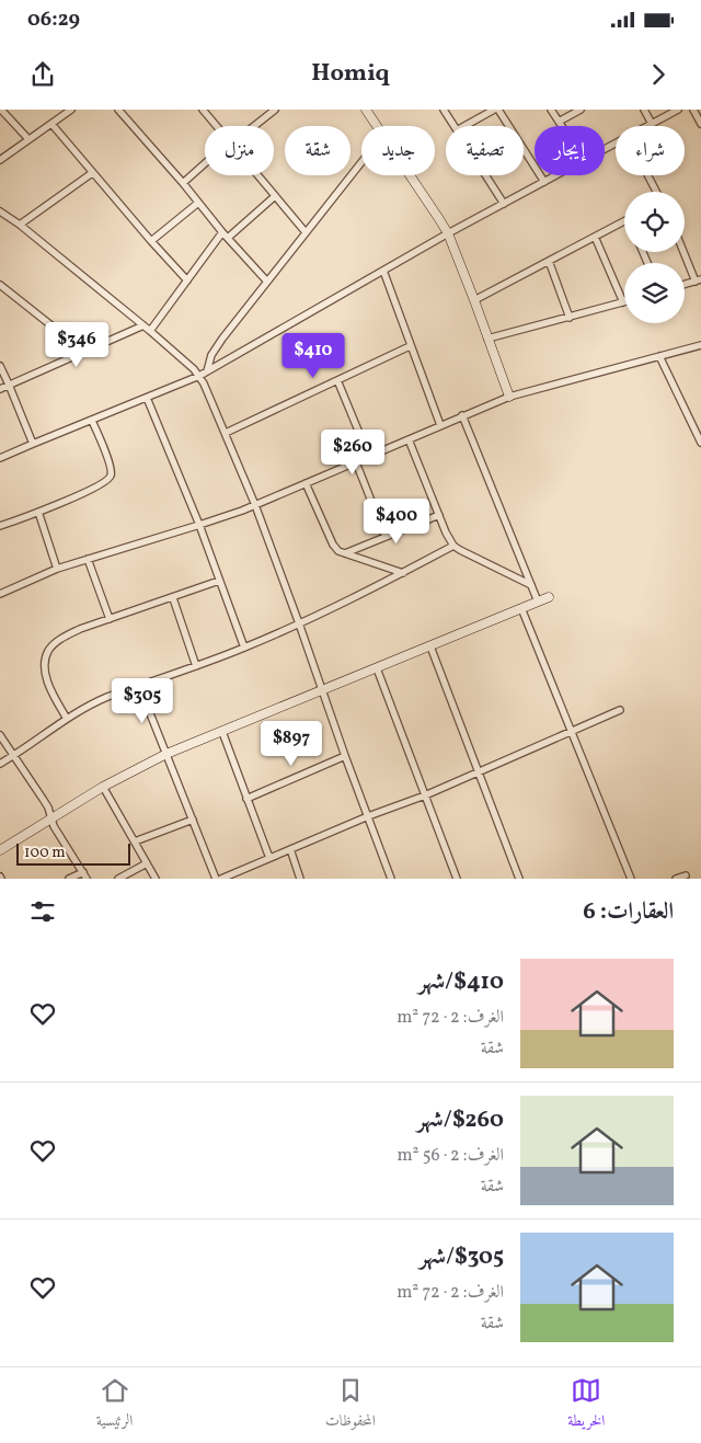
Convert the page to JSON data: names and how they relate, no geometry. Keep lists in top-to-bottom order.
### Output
{
  "scale_bar": "100 m",
  "page": {
    "status": "06:29",
    "header": "Homiq",
    "chip": [
      "شراء",
      "إيجار",
      "تصفية",
      "جديد",
      "شقة",
      "منزل"
    ],
    "price": [
      "$346",
      "$410",
      "$260",
      "$400",
      "$305",
      "$897"
    ],
    "scale": "100 m",
    "heading": "العقارات: 6",
    "list": [
      {
        "name": "$410/شهر",
        "note": "الغرف: 2 · 72 m² · شقة"
      },
      {
        "name": "$260/شهر",
        "note": "الغرف: 2 · 56 m² · شقة"
      },
      {
        "name": "$305/شهر",
        "note": "الغرف: 2 · 72 m² · شقة"
      }
    ],
    "tabs": ["الخريطة", "المحفوظات", "الرئيسية"]
  }
}
